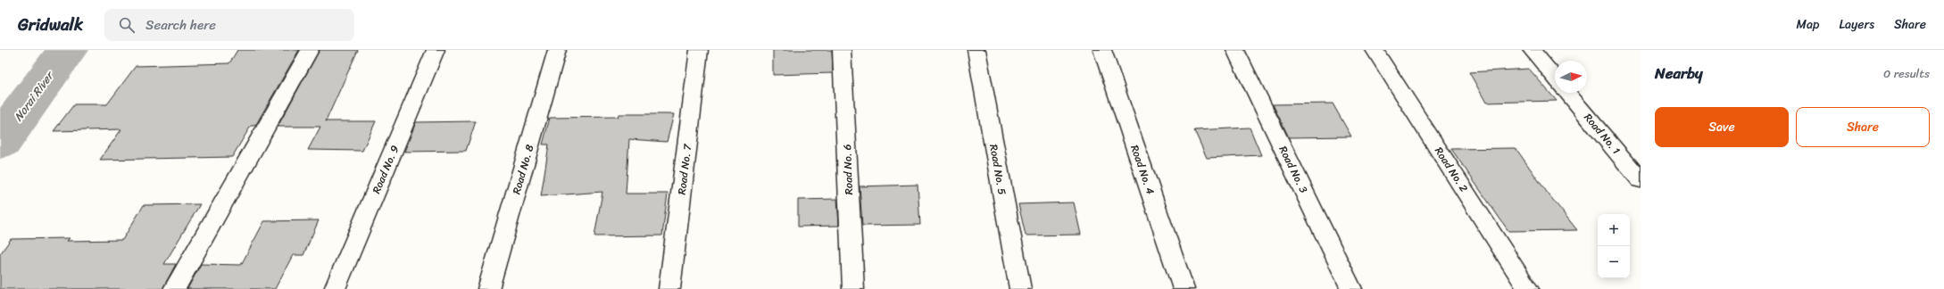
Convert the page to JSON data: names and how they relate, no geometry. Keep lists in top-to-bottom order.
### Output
{
  "streets": {
    "street": [
      "Road No. 1",
      "Road No. 9",
      "Road No. 8",
      "Road No. 7",
      "Road No. 6",
      "Road No. 5",
      "Road No. 4",
      "Road No. 3",
      "Road No. 2"
    ]
  },
  "water": ["Norai River"],
  "north": "right",
  "page": {
    "header": "Gridwalk",
    "search": "Search here",
    "nav": ["Map", "Layers", "Share"],
    "heading": ["Nearby", "0 results"],
    "buttons": ["Save", "Share"],
    "map_buttons": ["+", "−"]
  }
}
